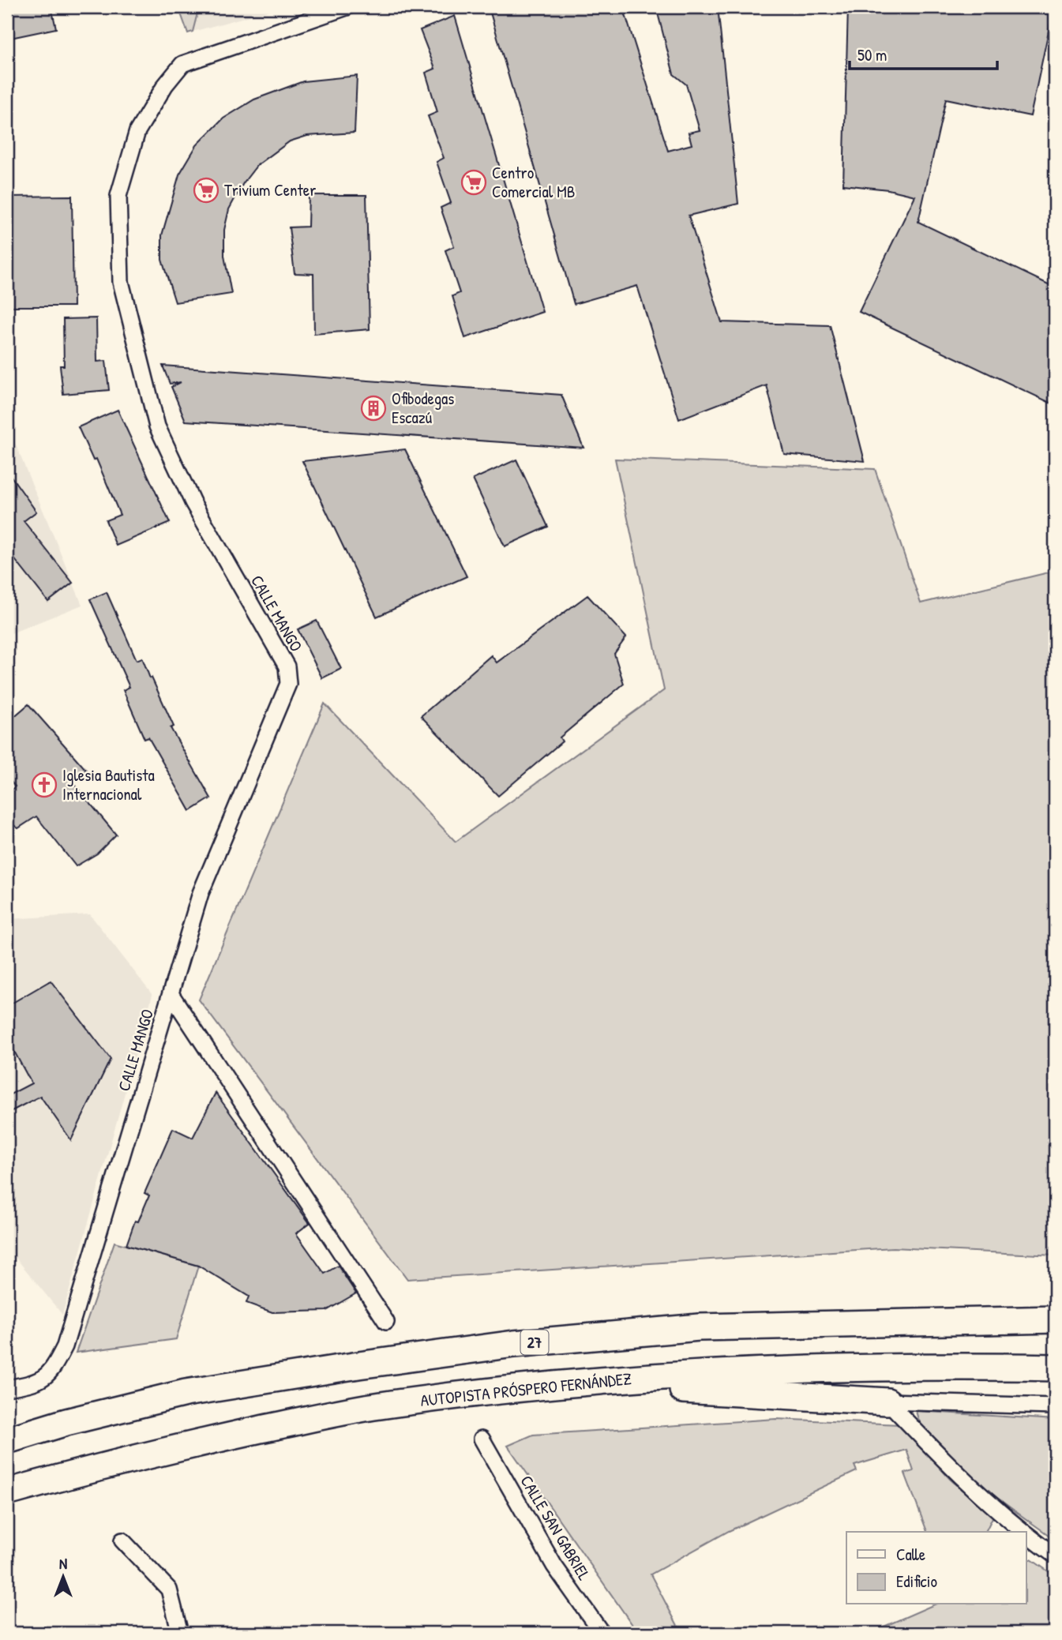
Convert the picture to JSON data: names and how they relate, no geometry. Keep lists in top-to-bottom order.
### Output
{
  "streets": {
    "highway": ["27", "AUTOPISTA PRÓSPERO FERNÁNDEZ"],
    "street": ["CALLE MANGO", "CALLE SAN GABRIEL"]
  },
  "places": {
    "supermarket": ["Centro Comercial MB", "Trivium Center"],
    "building": ["Ofibodegas Escazú"],
    "church": ["Iglesia Bautista Internacional"]
  },
  "legend": ["Calle", "Edificio"],
  "scale_bar": "50 m",
  "north": "top"
}
